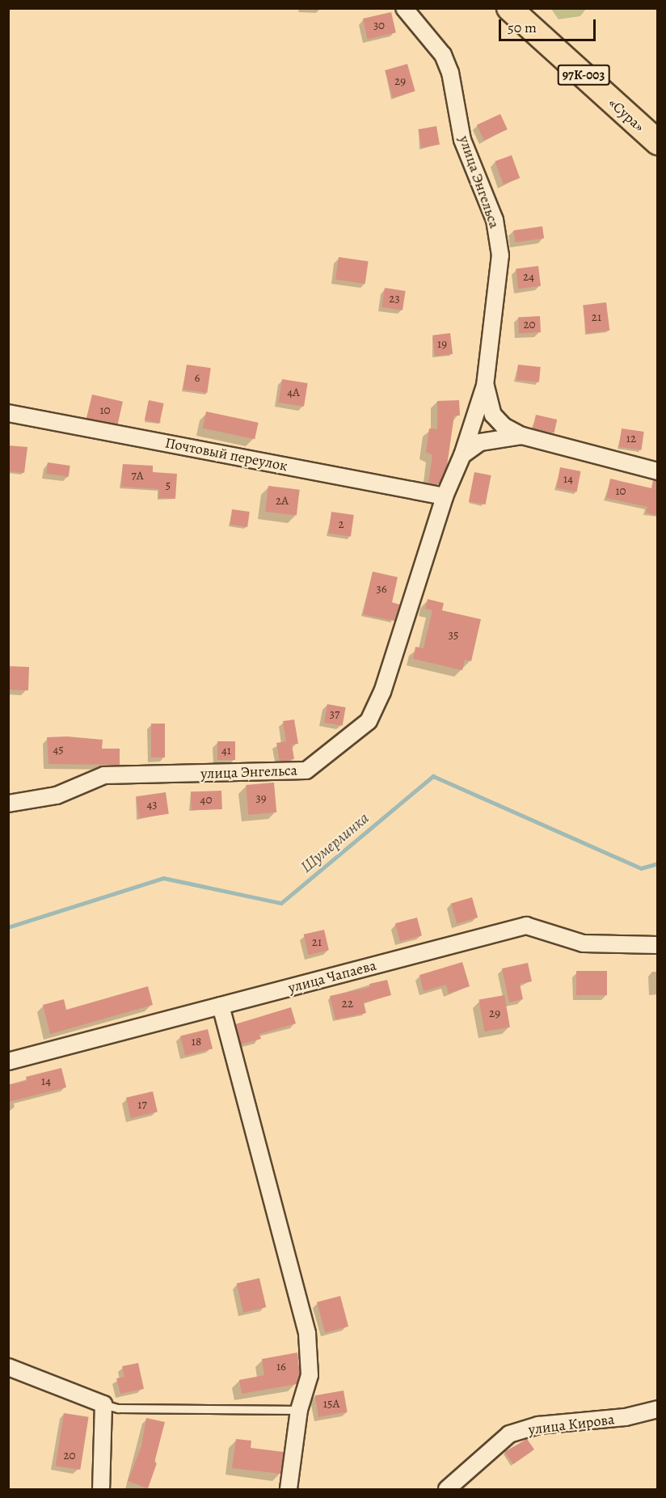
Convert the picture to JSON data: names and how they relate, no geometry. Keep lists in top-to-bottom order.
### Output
{
  "streets": {
    "main road": ["97К-003", "«Сура»"],
    "street": [
      "улица Энгельса",
      "Почтовый переулок",
      "улица Чапаева",
      "улица Кирова"
    ]
  },
  "crossings": [
    ["улица Энгельса", "Почтовый переулок"]
  ],
  "water": ["Шумерлинка"],
  "house_numbers": [
    "30",
    "29",
    "24",
    "23",
    "21",
    "20",
    "19",
    "6",
    "4А",
    "10",
    "12",
    "7А",
    "14",
    "5",
    "10",
    "2А",
    "2",
    "36",
    "35",
    "37",
    "45",
    "41",
    "39",
    "40",
    "43",
    "21",
    "22",
    "29",
    "18",
    "14",
    "17",
    "16",
    "15А",
    "20"
  ],
  "scale_bar": "50 m"
}
